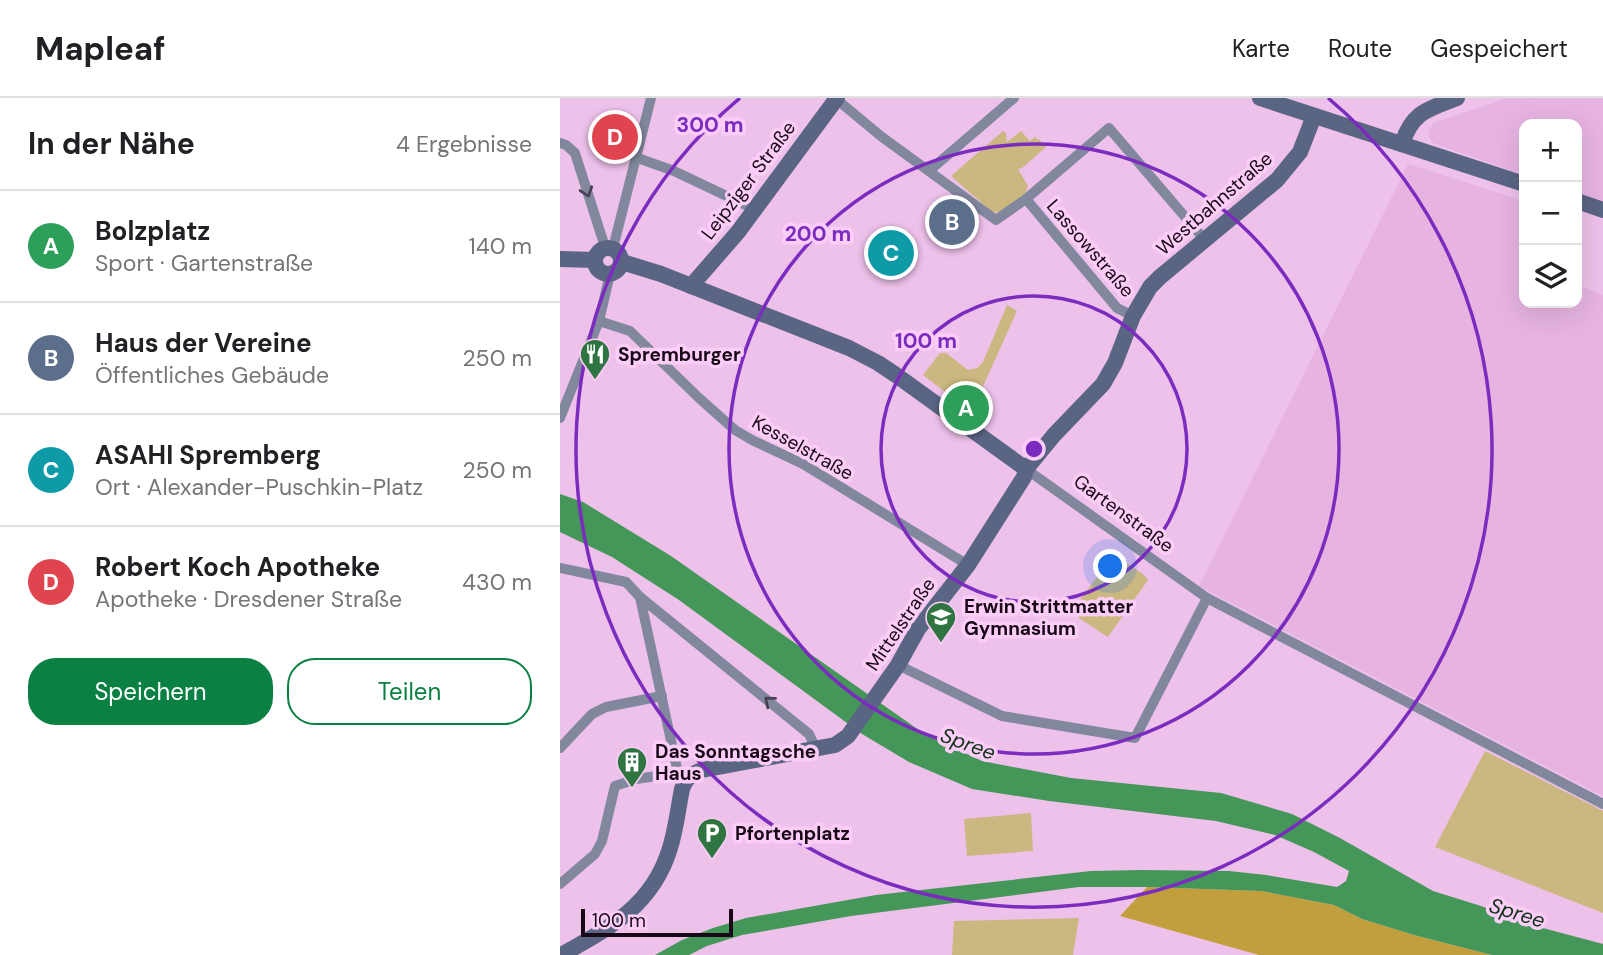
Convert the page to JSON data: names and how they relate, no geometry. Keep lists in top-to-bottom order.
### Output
{
  "streets": {
    "street": [
      "Leipziger Straße",
      "Westbahnstraße",
      "Lassowstraße",
      "Kesselstraße",
      "Gartenstraße",
      "Mittelstraße"
    ]
  },
  "crossings": [
    ["Leipziger Straße", "Gartenstraße"],
    ["Westbahnstraße", "Lassowstraße"],
    ["Westbahnstraße", "Gartenstraße"],
    ["Westbahnstraße", "Mittelstraße"],
    ["Kesselstraße", "Mittelstraße"],
    ["Gartenstraße", "Mittelstraße"]
  ],
  "water": ["Spree"],
  "places": {
    "restaurant": ["Spremburger"],
    "school or university": ["Erwin Strittmatter Gymnasium"],
    "building": ["Das Sonntagsche Haus"],
    "parking": ["Pfortenplatz"]
  },
  "scale_bar": "100 m",
  "page": {
    "header": "Mapleaf",
    "nav": ["Karte", "Route", "Gespeichert"],
    "heading": ["In der Nähe", "4 Ergebnisse"],
    "pins": [
      "D",
      "B",
      "C",
      "A"
    ],
    "map_buttons": ["+", "−"],
    "list": [
      {
        "mark": "A",
        "name": "Bolzplatz",
        "note": "Sport · Gartenstraße",
        "value": "140 m"
      },
      {
        "mark": "B",
        "name": "Haus der Vereine",
        "note": "Öffentliches Gebäude",
        "value": "250 m"
      },
      {
        "mark": "C",
        "name": "ASAHI Spremberg",
        "note": "Ort · Alexander-Puschkin-Platz",
        "value": "250 m"
      },
      {
        "mark": "D",
        "name": "Robert Koch Apotheke",
        "note": "Apotheke · Dresdener Straße",
        "value": "430 m"
      }
    ],
    "buttons": ["Speichern", "Teilen"],
    "scale": "100 m"
  },
  "rings": ["300 m", "200 m", "100 m"]
}
